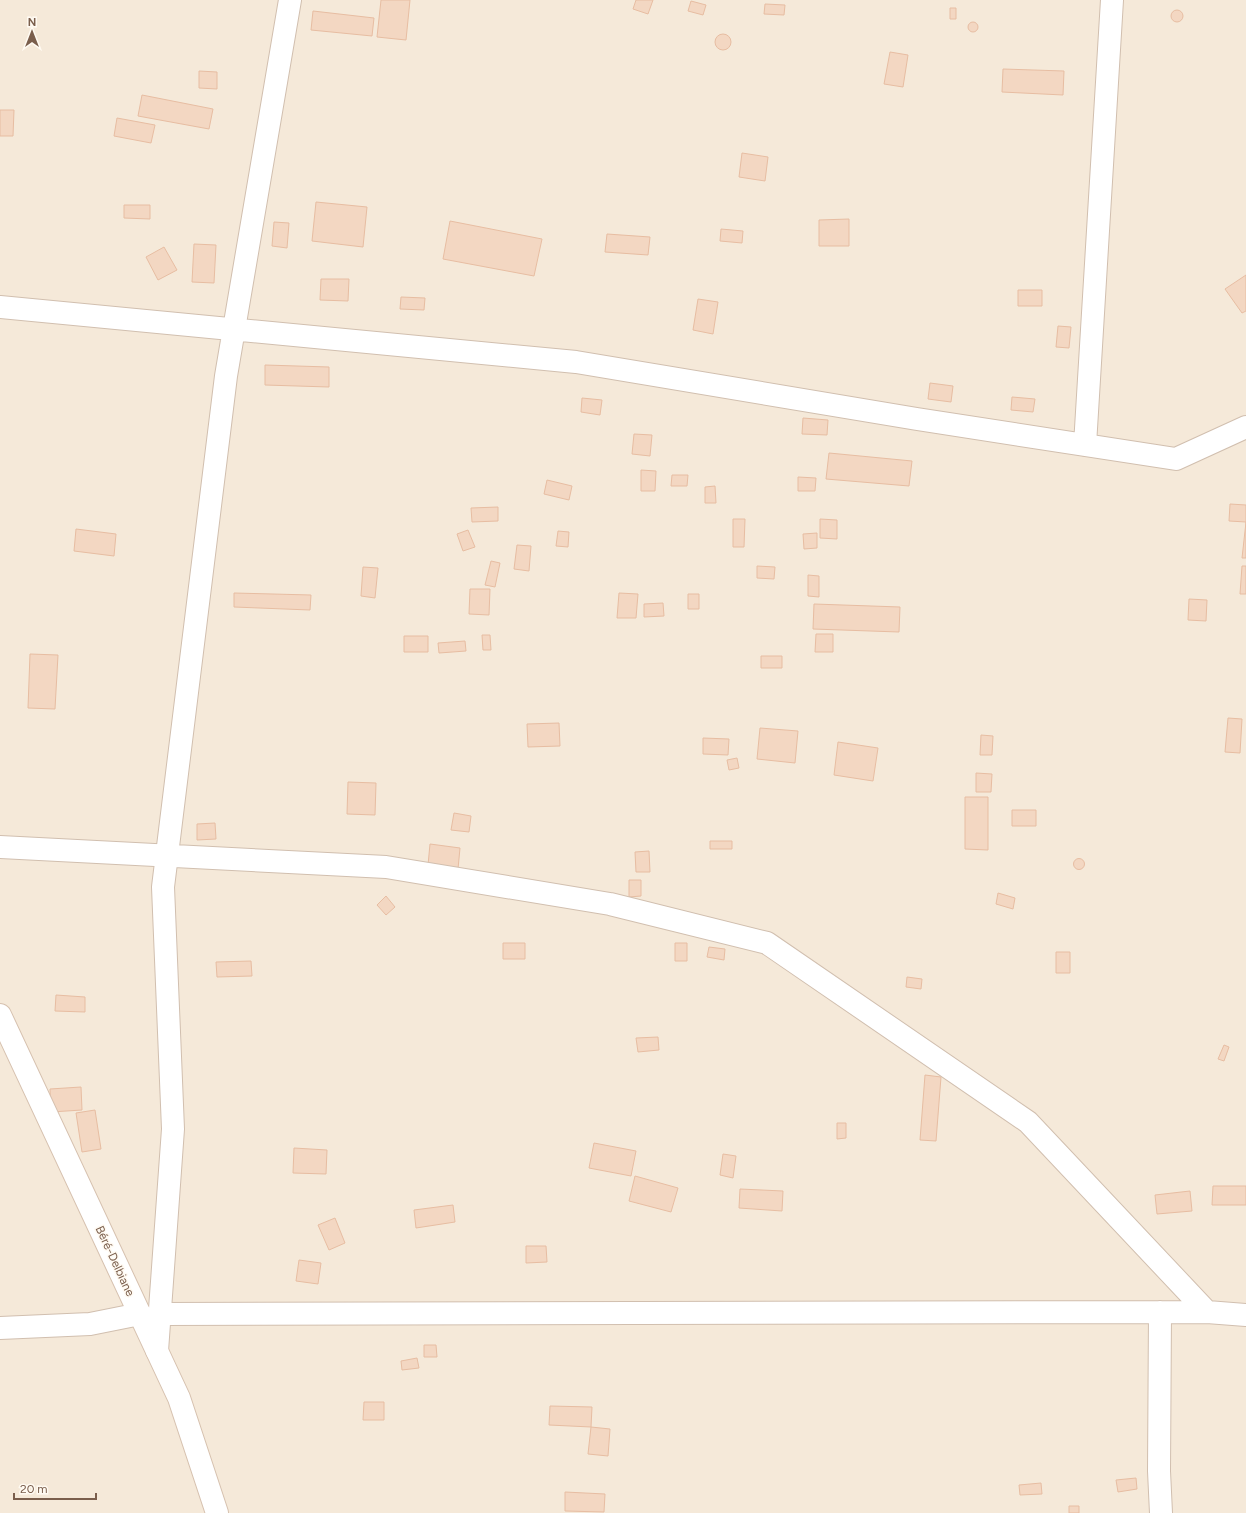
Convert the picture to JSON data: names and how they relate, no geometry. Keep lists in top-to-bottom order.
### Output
{
  "streets": {
    "street": ["Béré-Delbiane"]
  },
  "scale_bar": "20 m",
  "north": "top"
}
